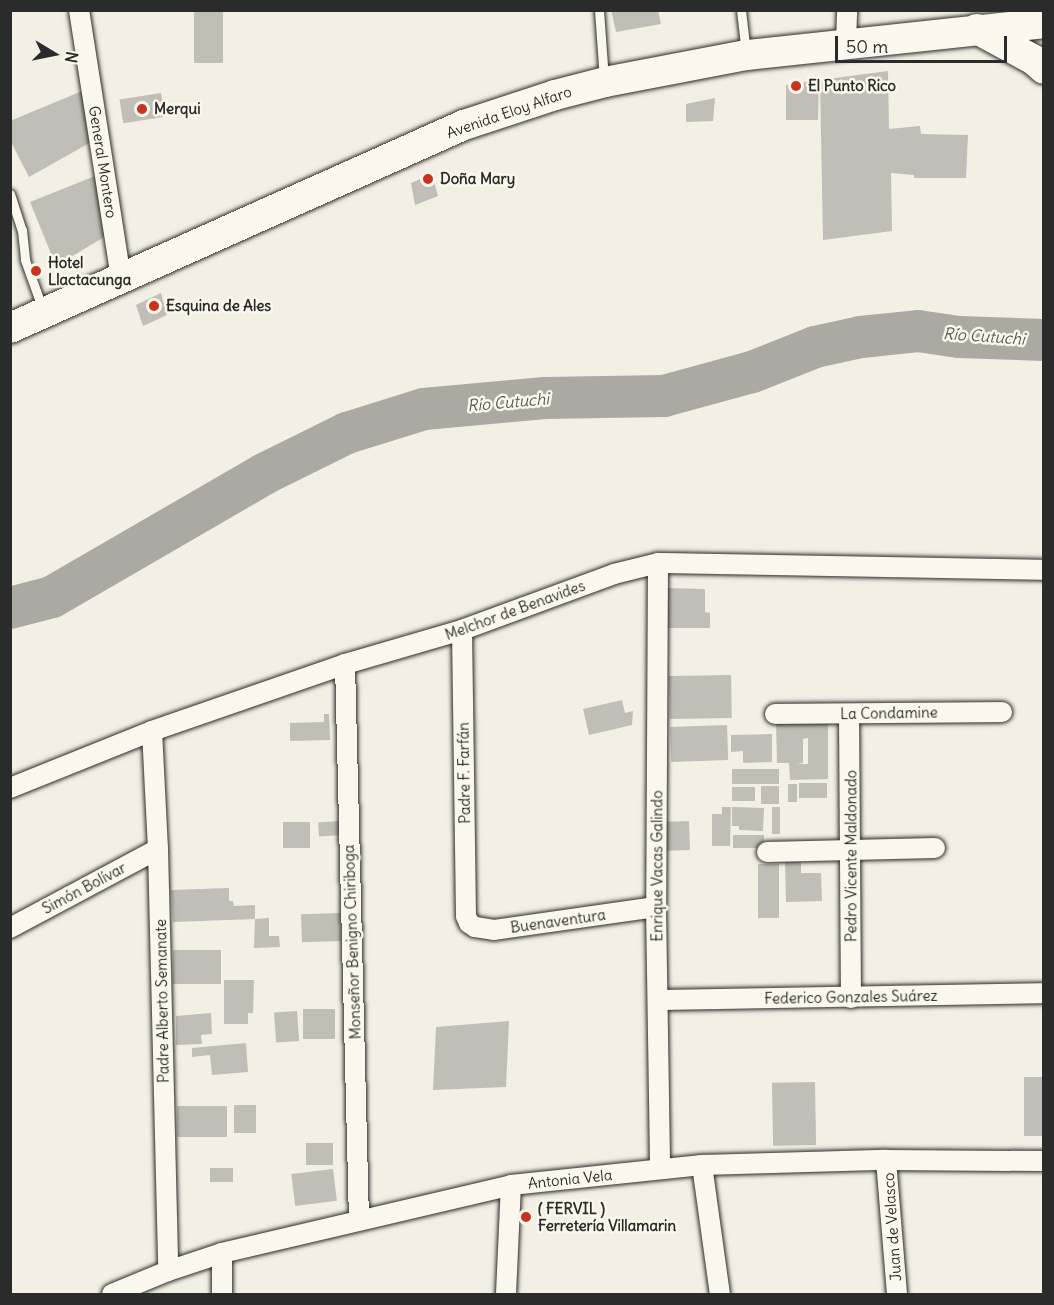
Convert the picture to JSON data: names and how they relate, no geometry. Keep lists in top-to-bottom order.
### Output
{
  "streets": {
    "main road": ["Avenida Eloy Alfaro"],
    "street": [
      "General Montero",
      "Melchor de Benavides",
      "La Condamine",
      "Padre F. Farfán",
      "Pedro Vicente Maldonado",
      "Enrique Vacas Galindo",
      "Simón Bolívar",
      "Buenaventura",
      "Monseñor Benigno Chiriboga",
      "Federico Gonzales Suárez",
      "Padre Alberto Semanate",
      "Antonia Vela",
      "Juan de Velasco"
    ]
  },
  "crossings": [
    ["Avenida Eloy Alfaro", "General Montero"],
    ["Melchor de Benavides", "Padre F. Farfán"],
    ["Melchor de Benavides", "Enrique Vacas Galindo"],
    ["Melchor de Benavides", "Monseñor Benigno Chiriboga"],
    ["Melchor de Benavides", "Padre Alberto Semanate"],
    ["La Condamine", "Pedro Vicente Maldonado"],
    ["Padre F. Farfán", "Buenaventura"],
    ["Pedro Vicente Maldonado", "Federico Gonzales Suárez"],
    ["Enrique Vacas Galindo", "Buenaventura"],
    ["Enrique Vacas Galindo", "Federico Gonzales Suárez"],
    ["Enrique Vacas Galindo", "Antonia Vela"],
    ["Simón Bolívar", "Padre Alberto Semanate"],
    ["Monseñor Benigno Chiriboga", "Antonia Vela"],
    ["Padre Alberto Semanate", "Antonia Vela"],
    ["Antonia Vela", "Juan de Velasco"]
  ],
  "water": ["Río Cutuchi"],
  "places": [
    "El Punto Rico",
    "Merqui",
    "Doña Mary",
    "Hotel Llactacunga",
    "Esquina de Ales",
    "( FERVIL ) Ferretería Villamarin"
  ],
  "scale_bar": "50 m",
  "north": "right"
}
